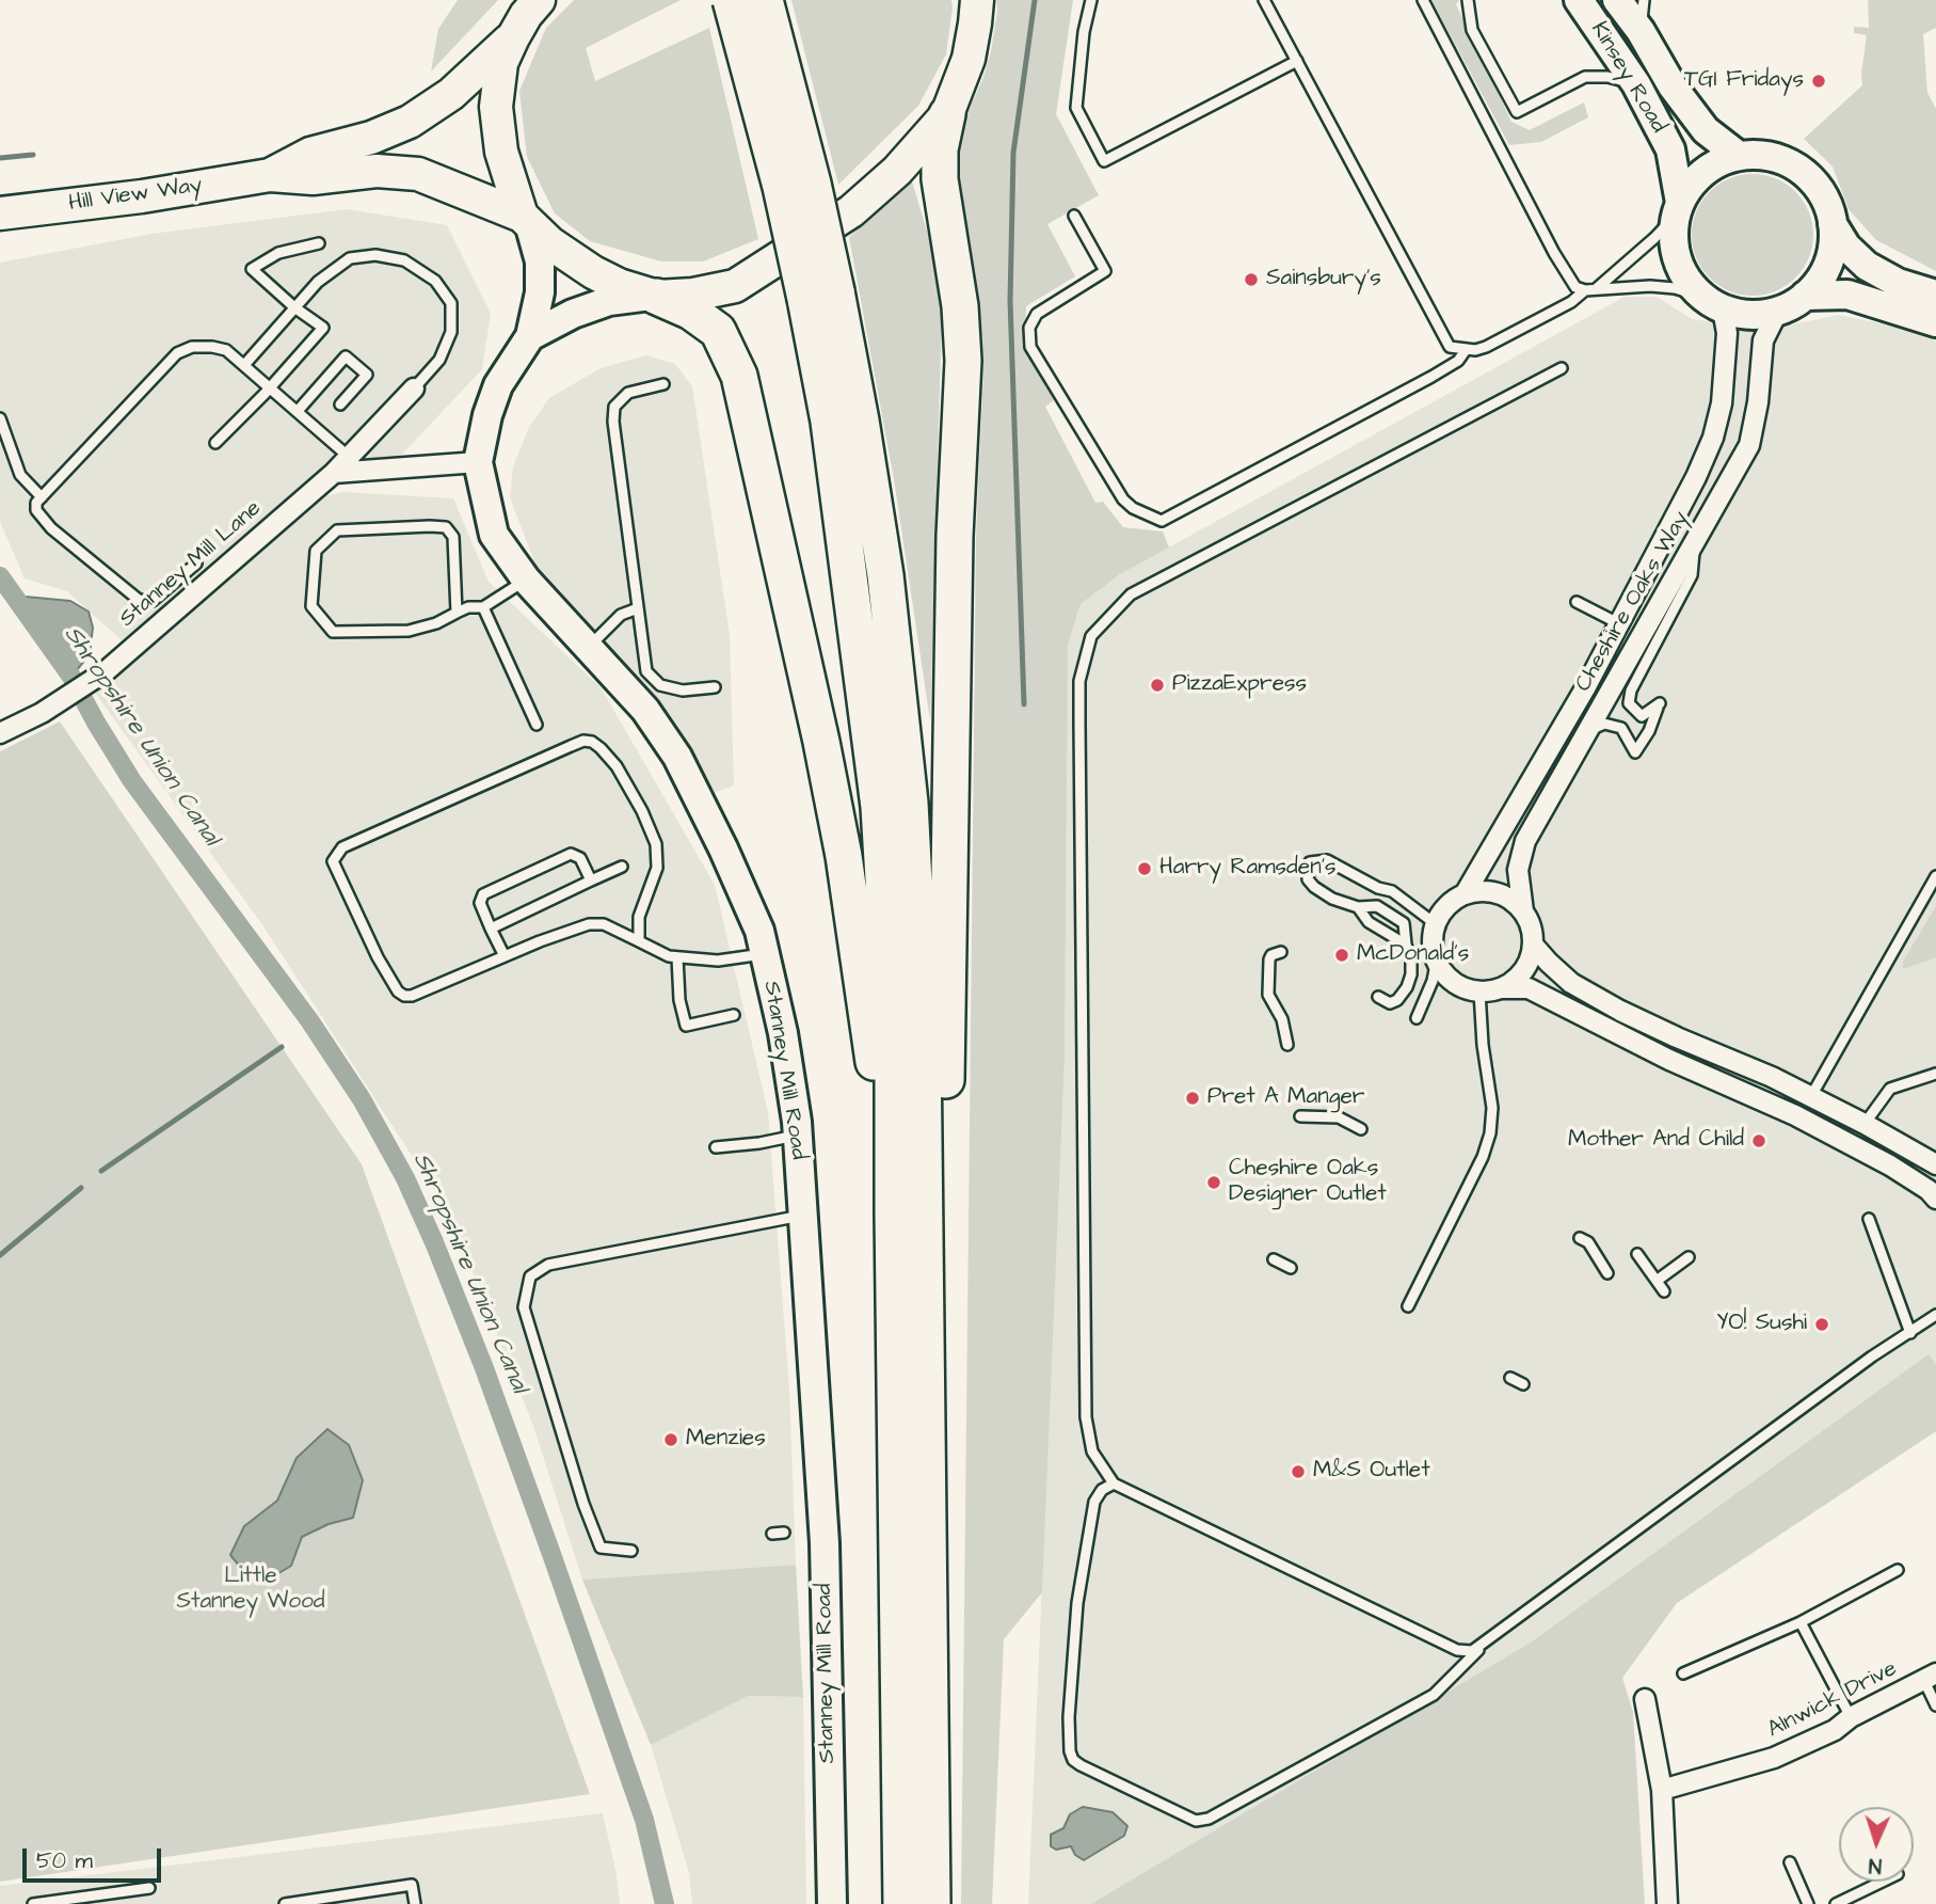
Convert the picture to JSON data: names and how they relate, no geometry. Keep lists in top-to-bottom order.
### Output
{
  "streets": {
    "main road": ["Hill View Way"],
    "street": [
      "Kinsey Road",
      "Stanney Mill Lane",
      "Cheshire Oaks Way",
      "Stanney Mill Road",
      "Alnwick Drive"
    ]
  },
  "crossings": [
    ["Kinsey Road", "Cheshire Oaks Way"],
    ["Hill View Way", "Stanney Mill Road"]
  ],
  "water": ["Shropshire Union Canal"],
  "parks": ["Little Stanney Wood"],
  "places": [
    "TGI Fridays",
    "Sainsbury's",
    "PizzaExpress",
    "Harry Ramsden's",
    "McDonald's",
    "Pret A Manger",
    "Mother And Child",
    "Cheshire Oaks Designer Outlet",
    "YO! Sushi",
    "Menzies",
    "M&S Outlet"
  ],
  "scale_bar": "50 m",
  "north": "bottom"
}
